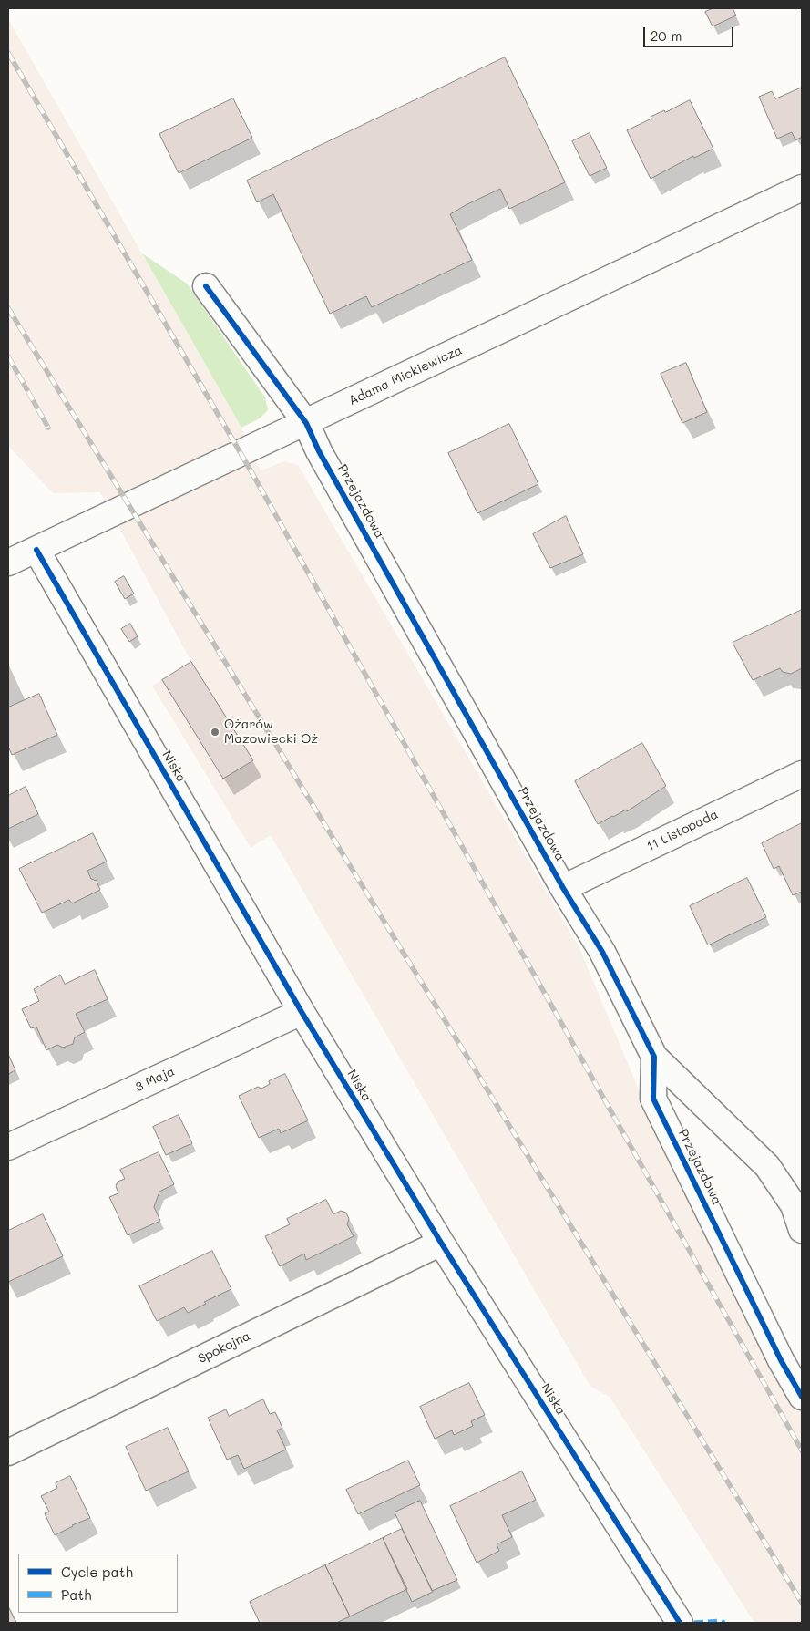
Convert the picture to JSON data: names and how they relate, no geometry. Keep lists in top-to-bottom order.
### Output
{
  "streets": {
    "street": [
      "Adama Mickiewicza",
      "Przejazdowa",
      "Niska",
      "11 Listopada",
      "3 Maja",
      "Spokojna"
    ]
  },
  "crossings": [
    ["Adama Mickiewicza", "Przejazdowa"],
    ["Adama Mickiewicza", "Niska"],
    ["Przejazdowa", "11 Listopada"],
    ["Niska", "3 Maja"],
    ["Niska", "Spokojna"]
  ],
  "places": ["Ożarów Mazowiecki Oż"],
  "legend": ["Cycle path", "Path"],
  "scale_bar": "20 m"
}
